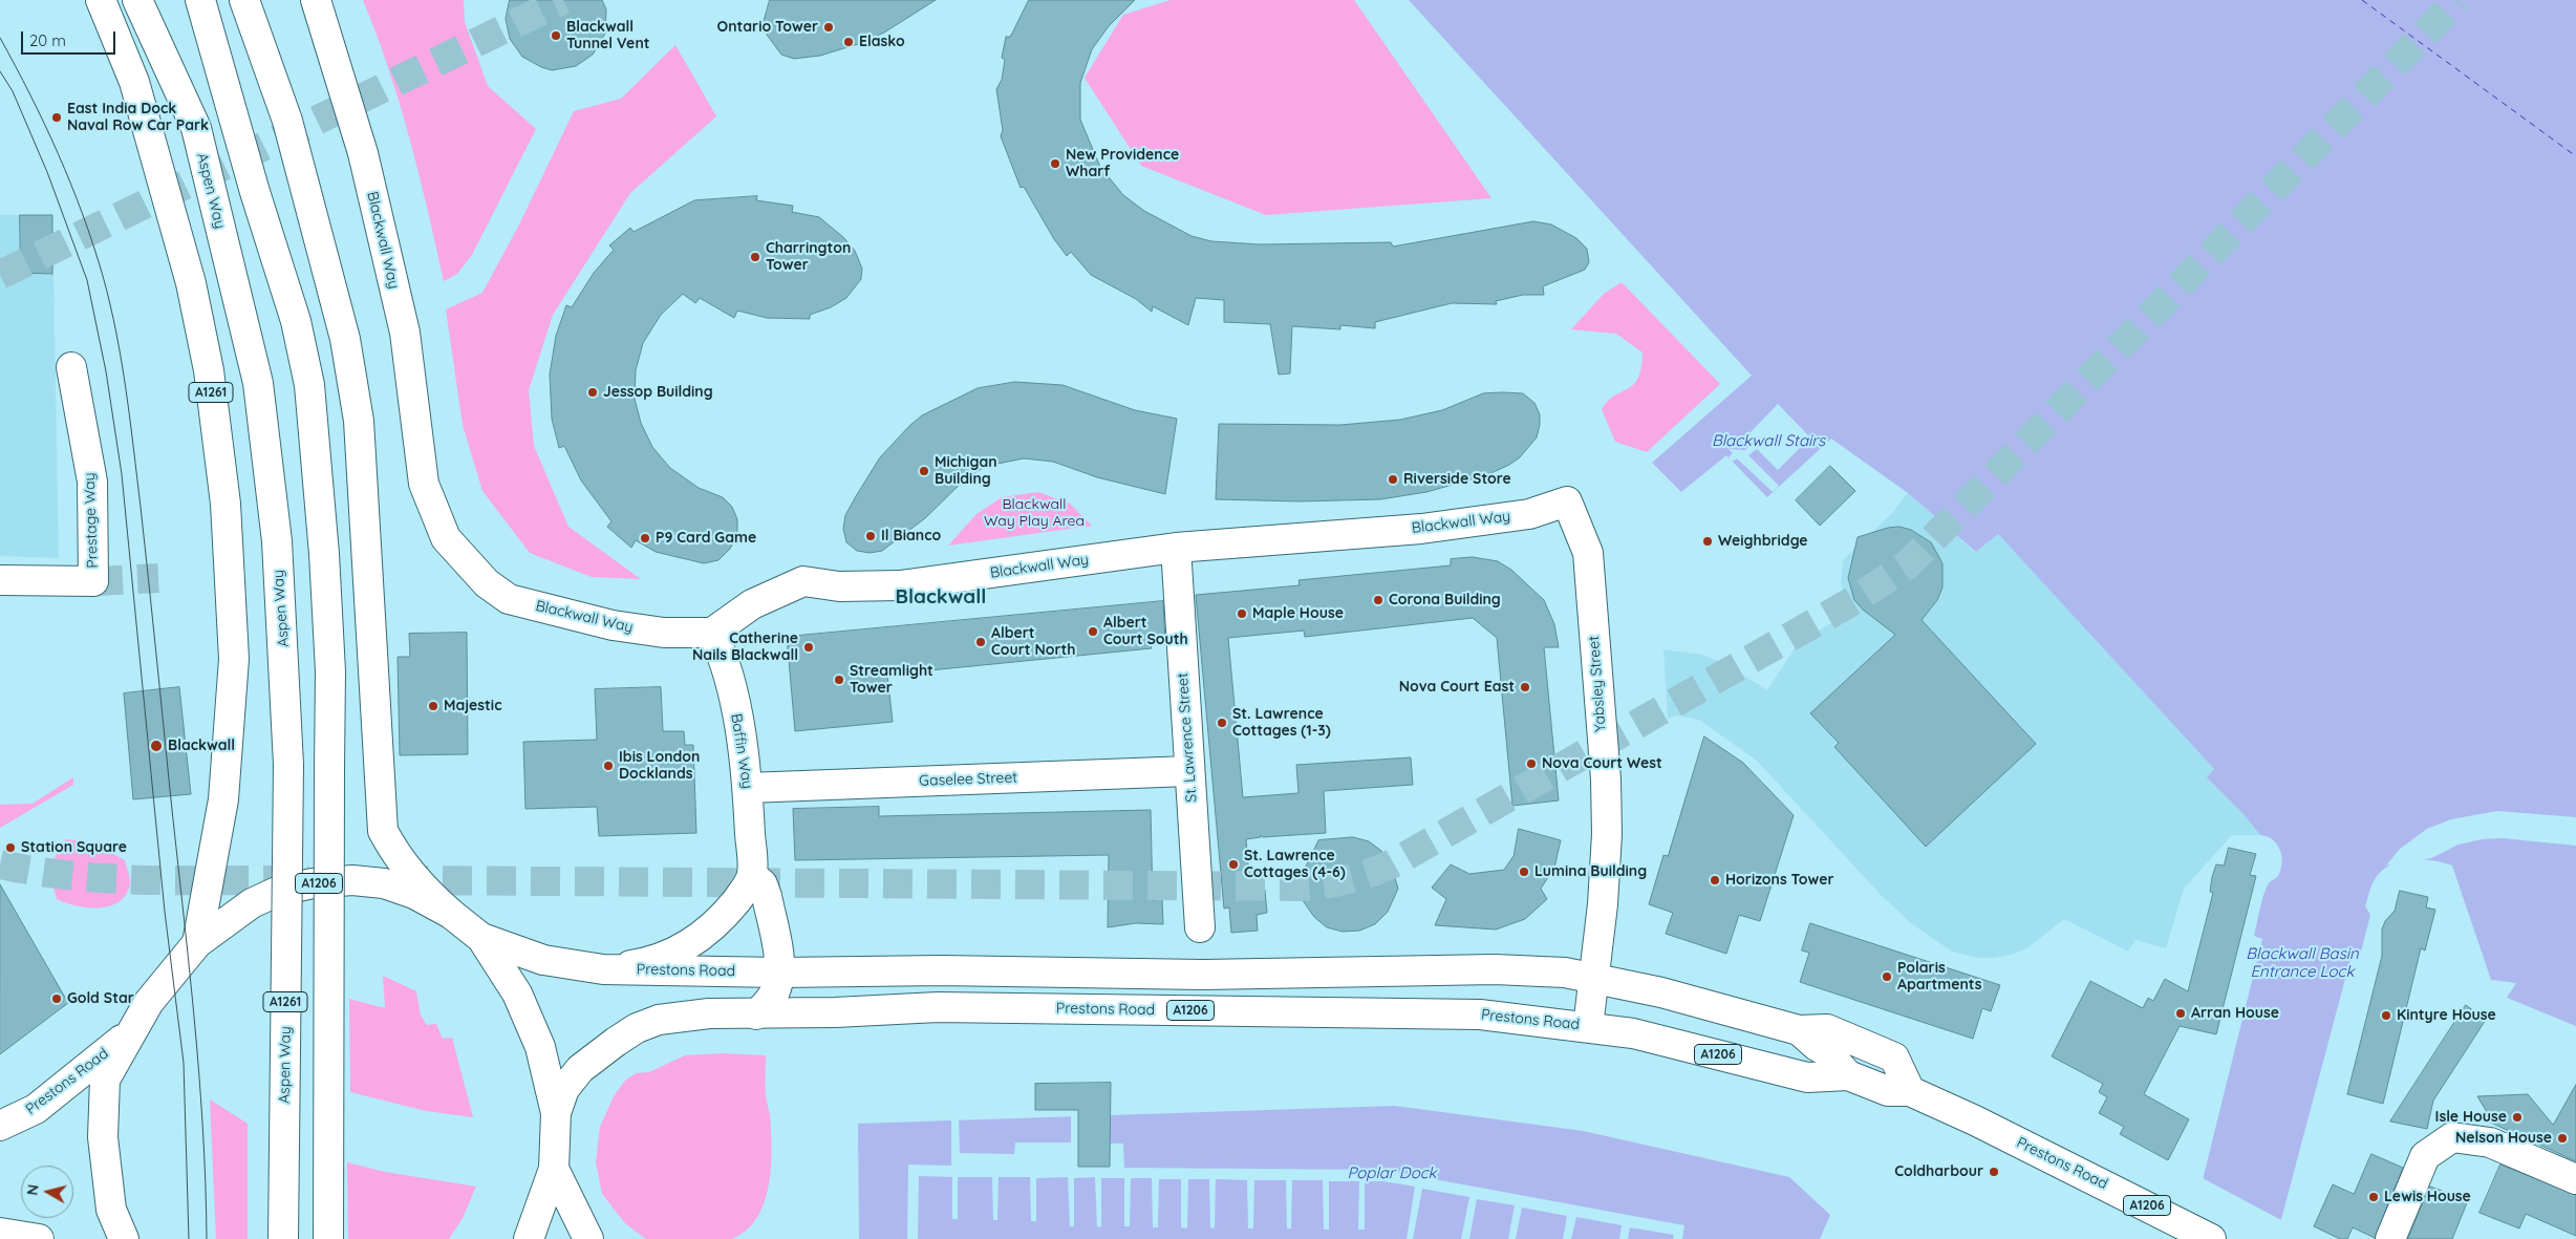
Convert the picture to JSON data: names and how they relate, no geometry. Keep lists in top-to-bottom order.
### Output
{
  "streets": {
    "main road": [
      "Aspen Way",
      "Blackwall Way",
      "A1261",
      "Prestage Way",
      "Yabsley Street",
      "St. Lawrence Street",
      "Baffin Way",
      "Gaselee Street",
      "A1206",
      "Prestons Road"
    ]
  },
  "crossings": [
    ["Blackwall Way", "Yabsley Street"],
    ["Blackwall Way", "St. Lawrence Street"],
    ["Blackwall Way", "Baffin Way"],
    ["A1261", "A1206"],
    ["Yabsley Street", "Prestons Road"],
    ["St. Lawrence Street", "Gaselee Street"],
    ["Baffin Way", "Gaselee Street"],
    ["A1206", "Prestons Road"]
  ],
  "districts": ["Blackwall"],
  "water": ["Blackwall Stairs", "Blackwall Basin Entrance Lock", "Poplar Dock"],
  "parks": ["Blackwall Way Play Area"],
  "places": [
    "Ontario Tower",
    "Blackwall Tunnel Vent",
    "Elasko",
    "East India Dock Naval Row Car Park",
    "New Providence Wharf",
    "Charrington Tower",
    "Jessop Building",
    "Michigan Building",
    "Riverside Store",
    "Il Bianco",
    "P9 Card Game",
    "Weighbridge",
    "Corona Building",
    "Maple House",
    "Albert Court South",
    "Albert Court North",
    "Catherine Nails Blackwall",
    "Streamlight Tower",
    "Nova Court East",
    "Majestic",
    "St. Lawrence Cottages (1-3)",
    "Blackwall",
    "Nova Court West",
    "Ibis London Docklands",
    "Station Square",
    "St. Lawrence Cottages (4-6)",
    "Lumina Building",
    "Horizons Tower",
    "Polaris Apartments",
    "Gold Star",
    "Arran House",
    "Kintyre House",
    "Isle House",
    "Nelson House",
    "Coldharbour",
    "Lewis House"
  ],
  "scale_bar": "20 m",
  "north": "left"
}
